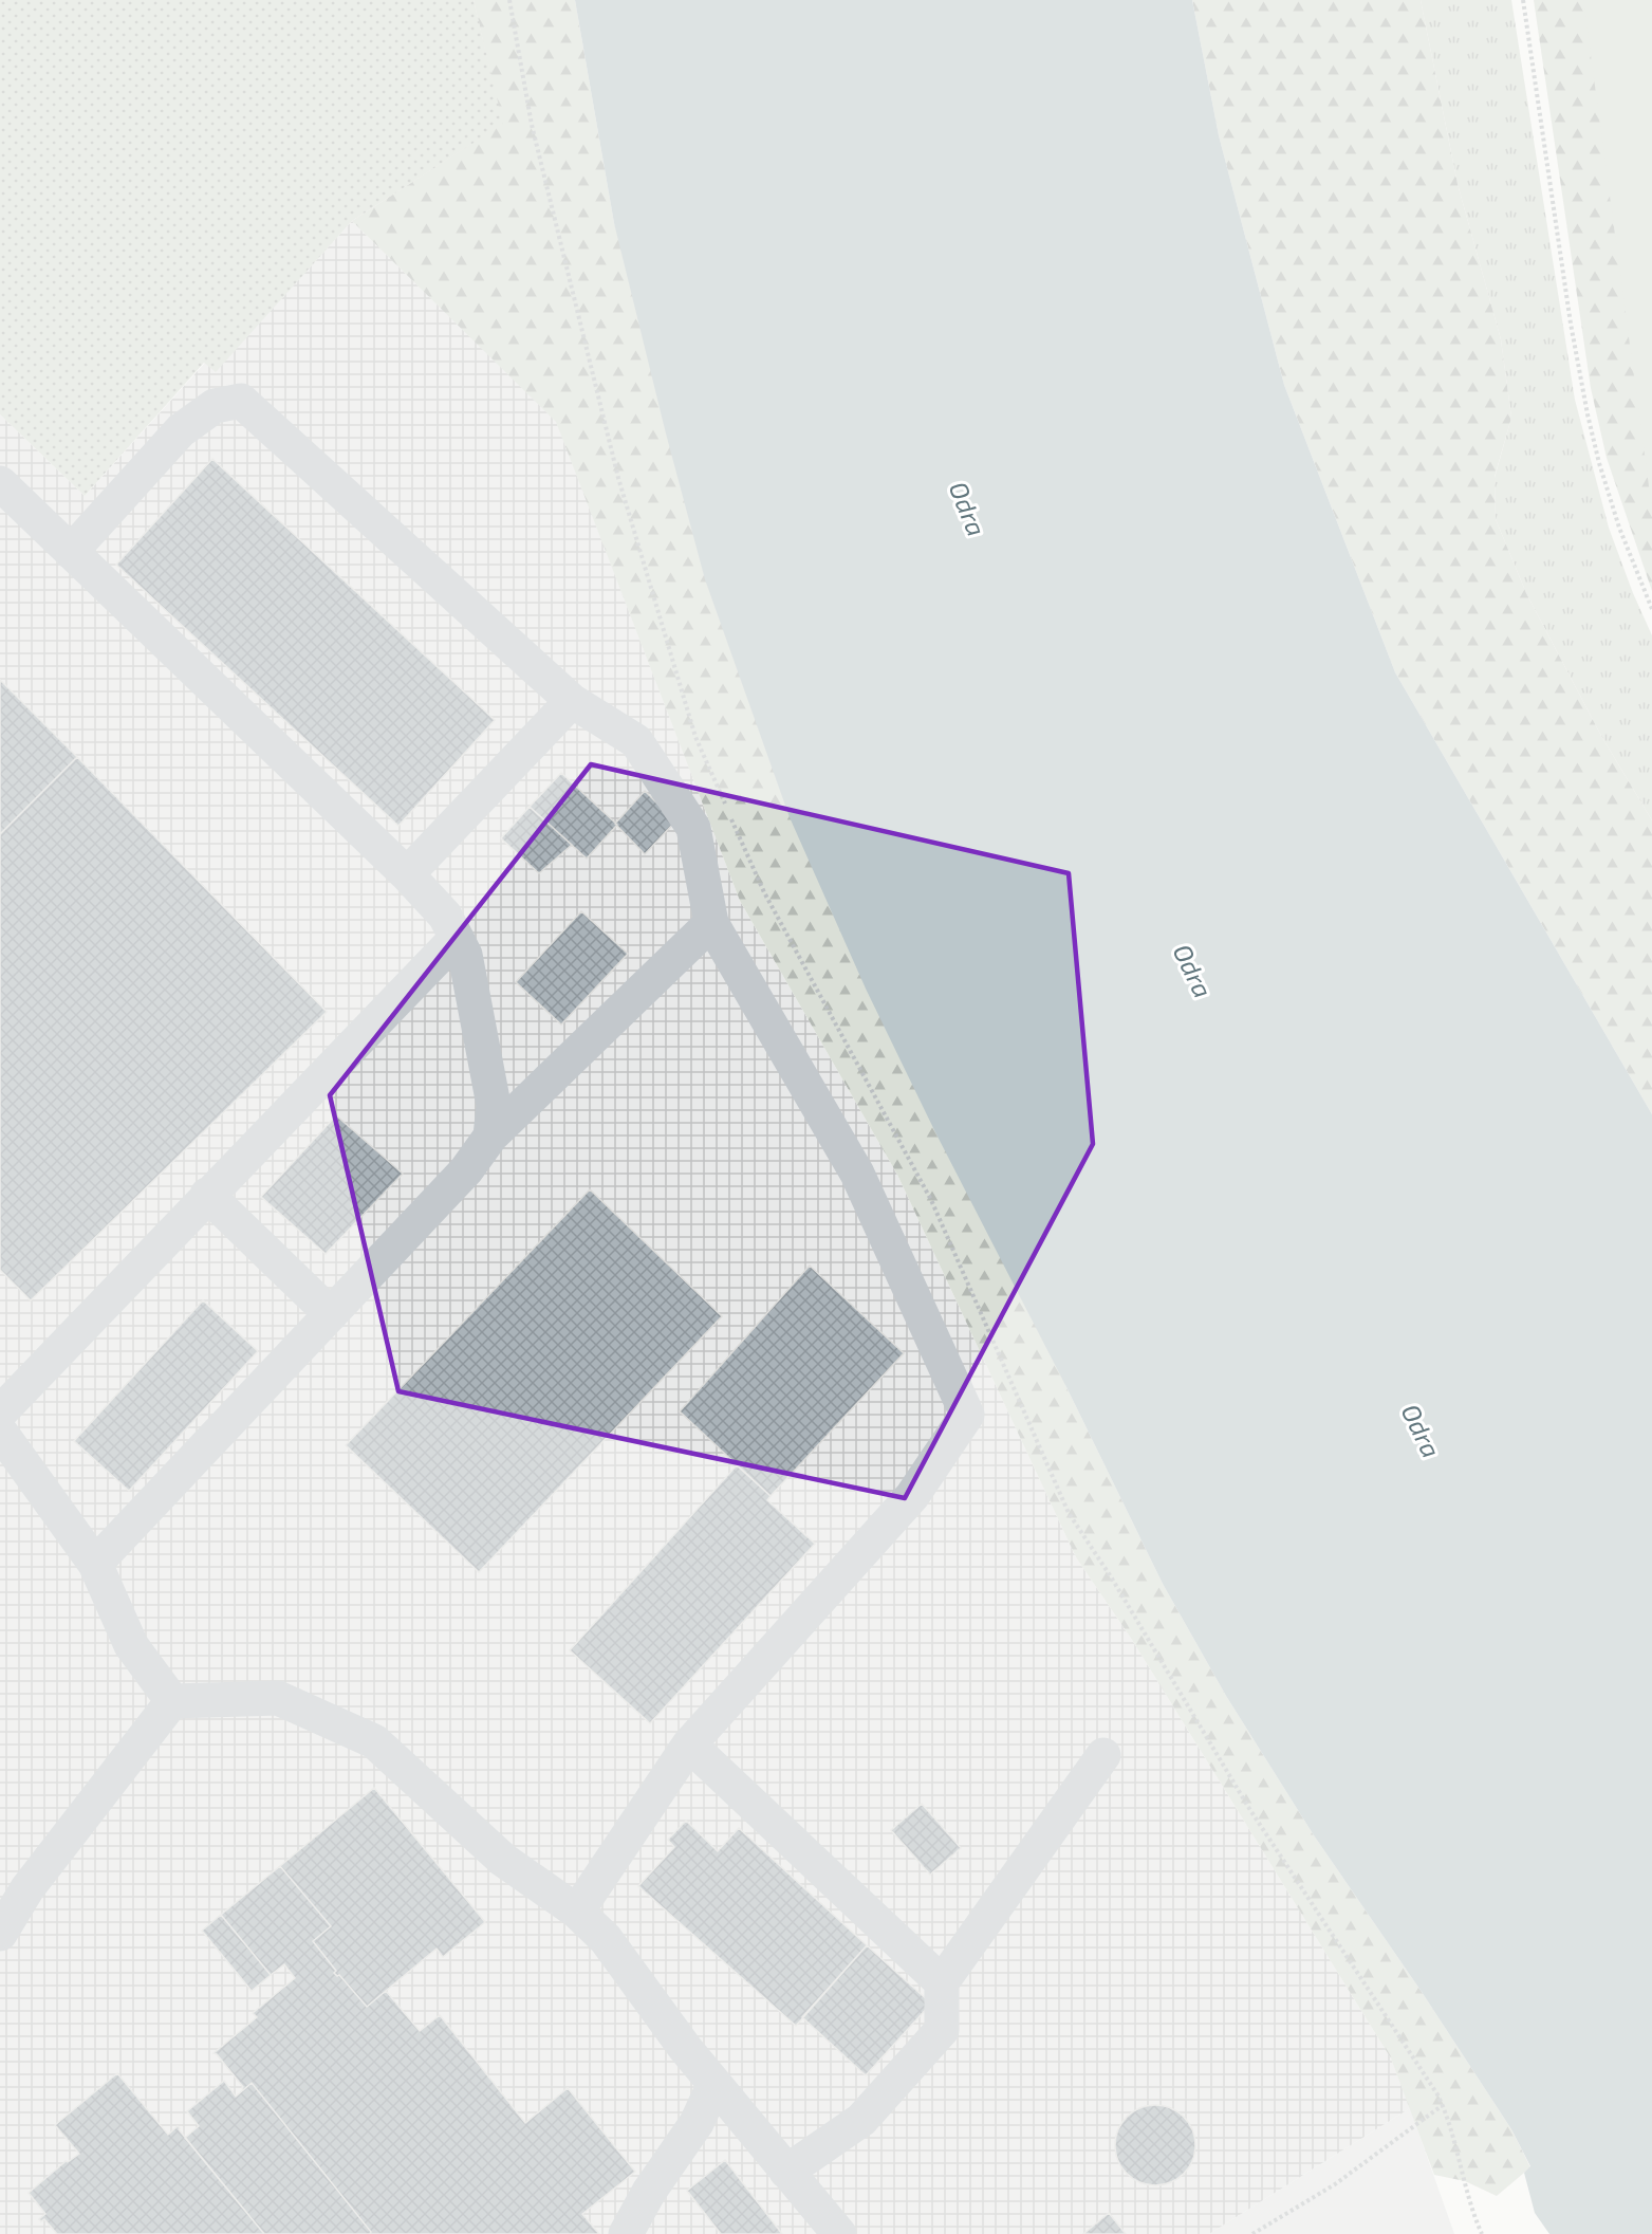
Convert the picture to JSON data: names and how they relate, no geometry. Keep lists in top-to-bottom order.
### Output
{
  "water": ["Odra"]
}
